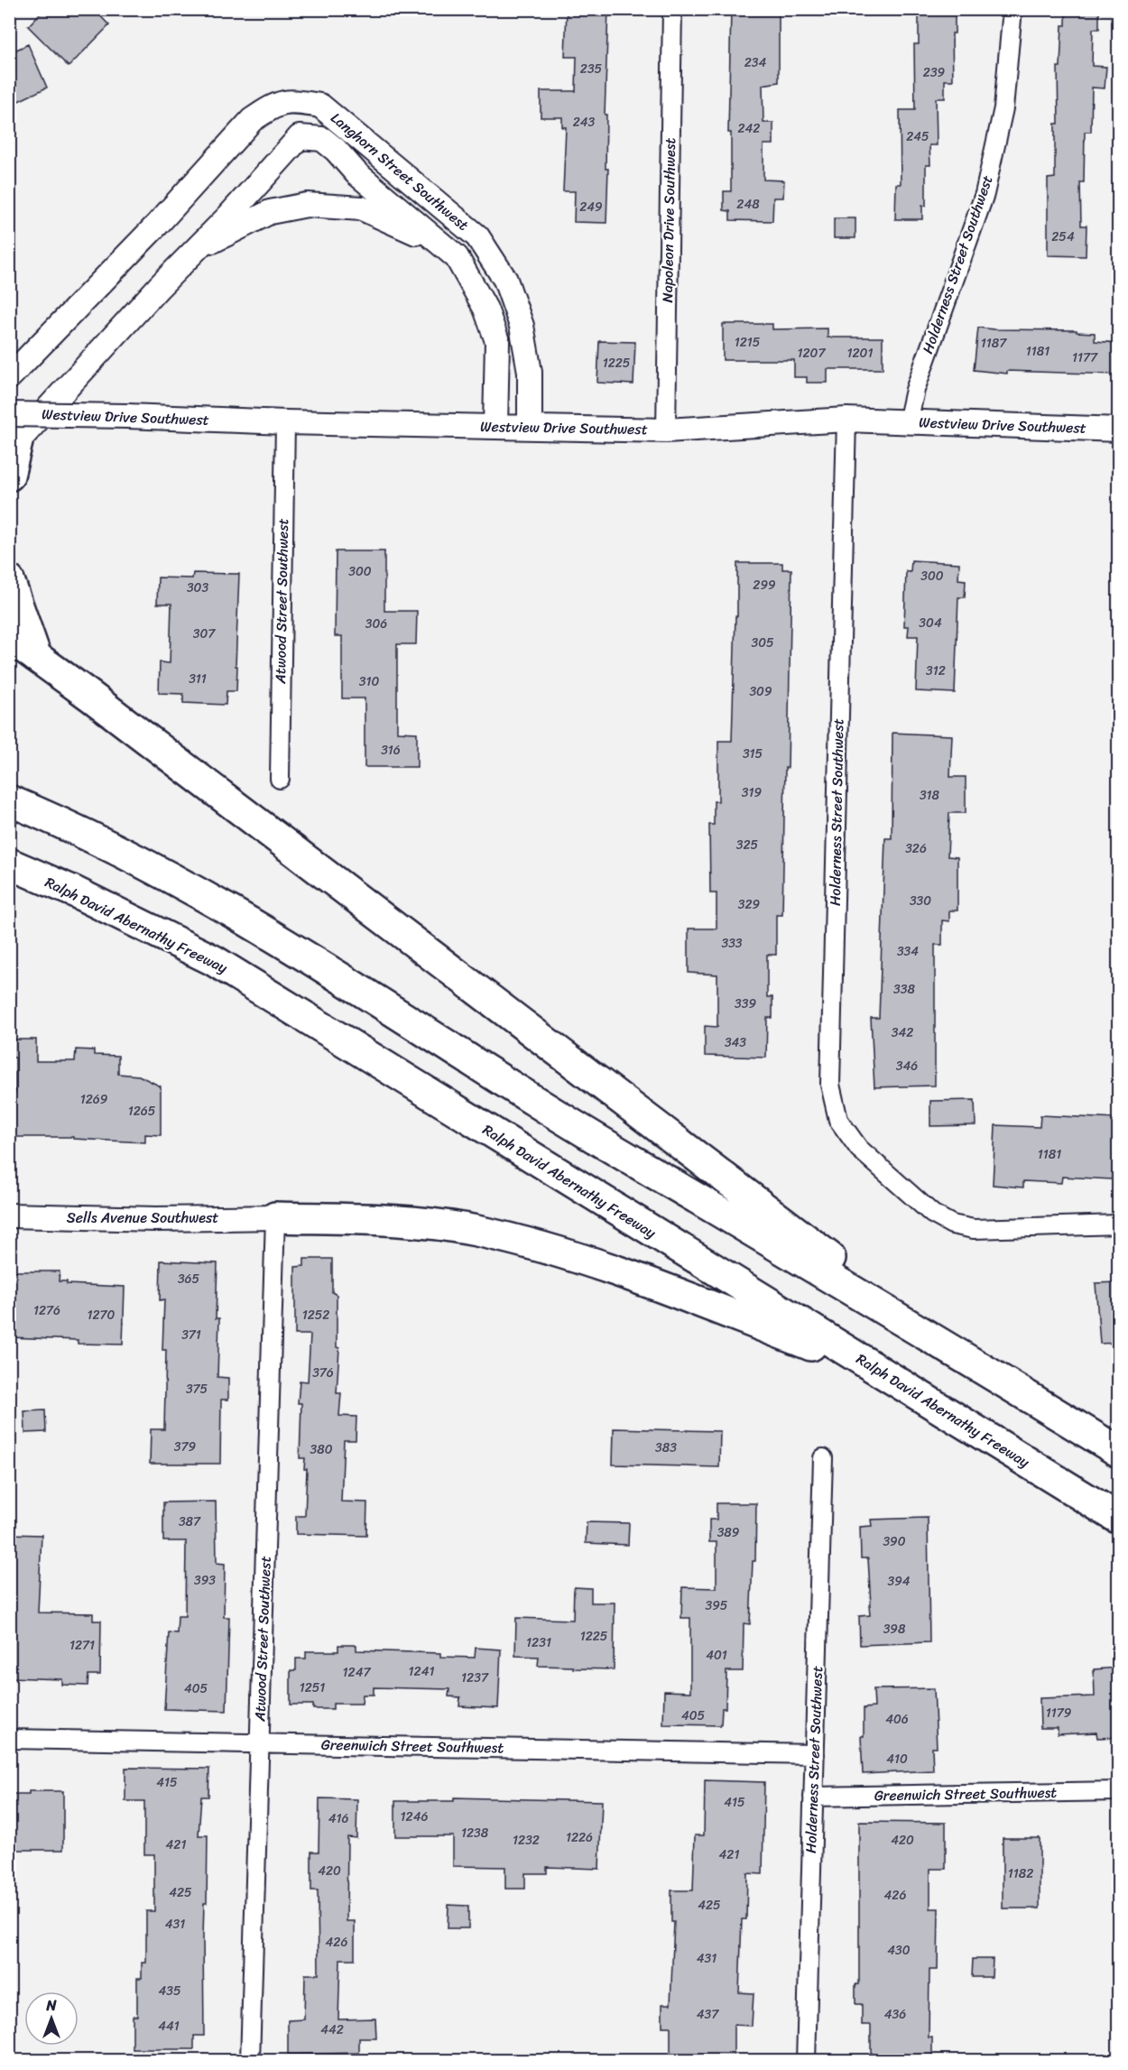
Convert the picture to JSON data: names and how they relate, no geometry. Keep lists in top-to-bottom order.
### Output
{
  "streets": {
    "highway": ["Ralph David Abernathy Freeway"],
    "street": [
      "Langhorn Street Southwest",
      "Napoleon Drive Southwest",
      "Holderness Street Southwest",
      "Westview Drive Southwest",
      "Atwood Street Southwest",
      "Sells Avenue Southwest",
      "Greenwich Street Southwest"
    ]
  },
  "crossings": [
    ["Langhorn Street Southwest", "Westview Drive Southwest"],
    ["Napoleon Drive Southwest", "Westview Drive Southwest"],
    ["Holderness Street Southwest", "Westview Drive Southwest"],
    ["Holderness Street Southwest", "Greenwich Street Southwest"],
    ["Westview Drive Southwest", "Atwood Street Southwest"],
    ["Atwood Street Southwest", "Sells Avenue Southwest"],
    ["Atwood Street Southwest", "Greenwich Street Southwest"]
  ],
  "house_numbers": [
    "234",
    "235",
    "239",
    "243",
    "242",
    "245",
    "248",
    "249",
    "254",
    "1215",
    "1187",
    "1181",
    "1207",
    "1201",
    "1177",
    "1225",
    "300",
    "300",
    "299",
    "303",
    "304",
    "306",
    "307",
    "305",
    "312",
    "311",
    "310",
    "309",
    "316",
    "315",
    "319",
    "318",
    "325",
    "326",
    "330",
    "329",
    "333",
    "334",
    "338",
    "339",
    "342",
    "343",
    "346",
    "1269",
    "1265",
    "1181",
    "365",
    "1276",
    "1270",
    "1252",
    "371",
    "376",
    "375",
    "379",
    "383",
    "380",
    "387",
    "389",
    "390",
    "393",
    "394",
    "395",
    "398",
    "1225",
    "1231",
    "1271",
    "401",
    "1241",
    "1247",
    "1237",
    "1251",
    "405",
    "1179",
    "405",
    "406",
    "410",
    "415",
    "415",
    "1246",
    "416",
    "1238",
    "1226",
    "1232",
    "420",
    "421",
    "421",
    "420",
    "1182",
    "425",
    "426",
    "425",
    "431",
    "426",
    "430",
    "431",
    "435",
    "437",
    "436",
    "441",
    "442"
  ],
  "north": "top"
}
